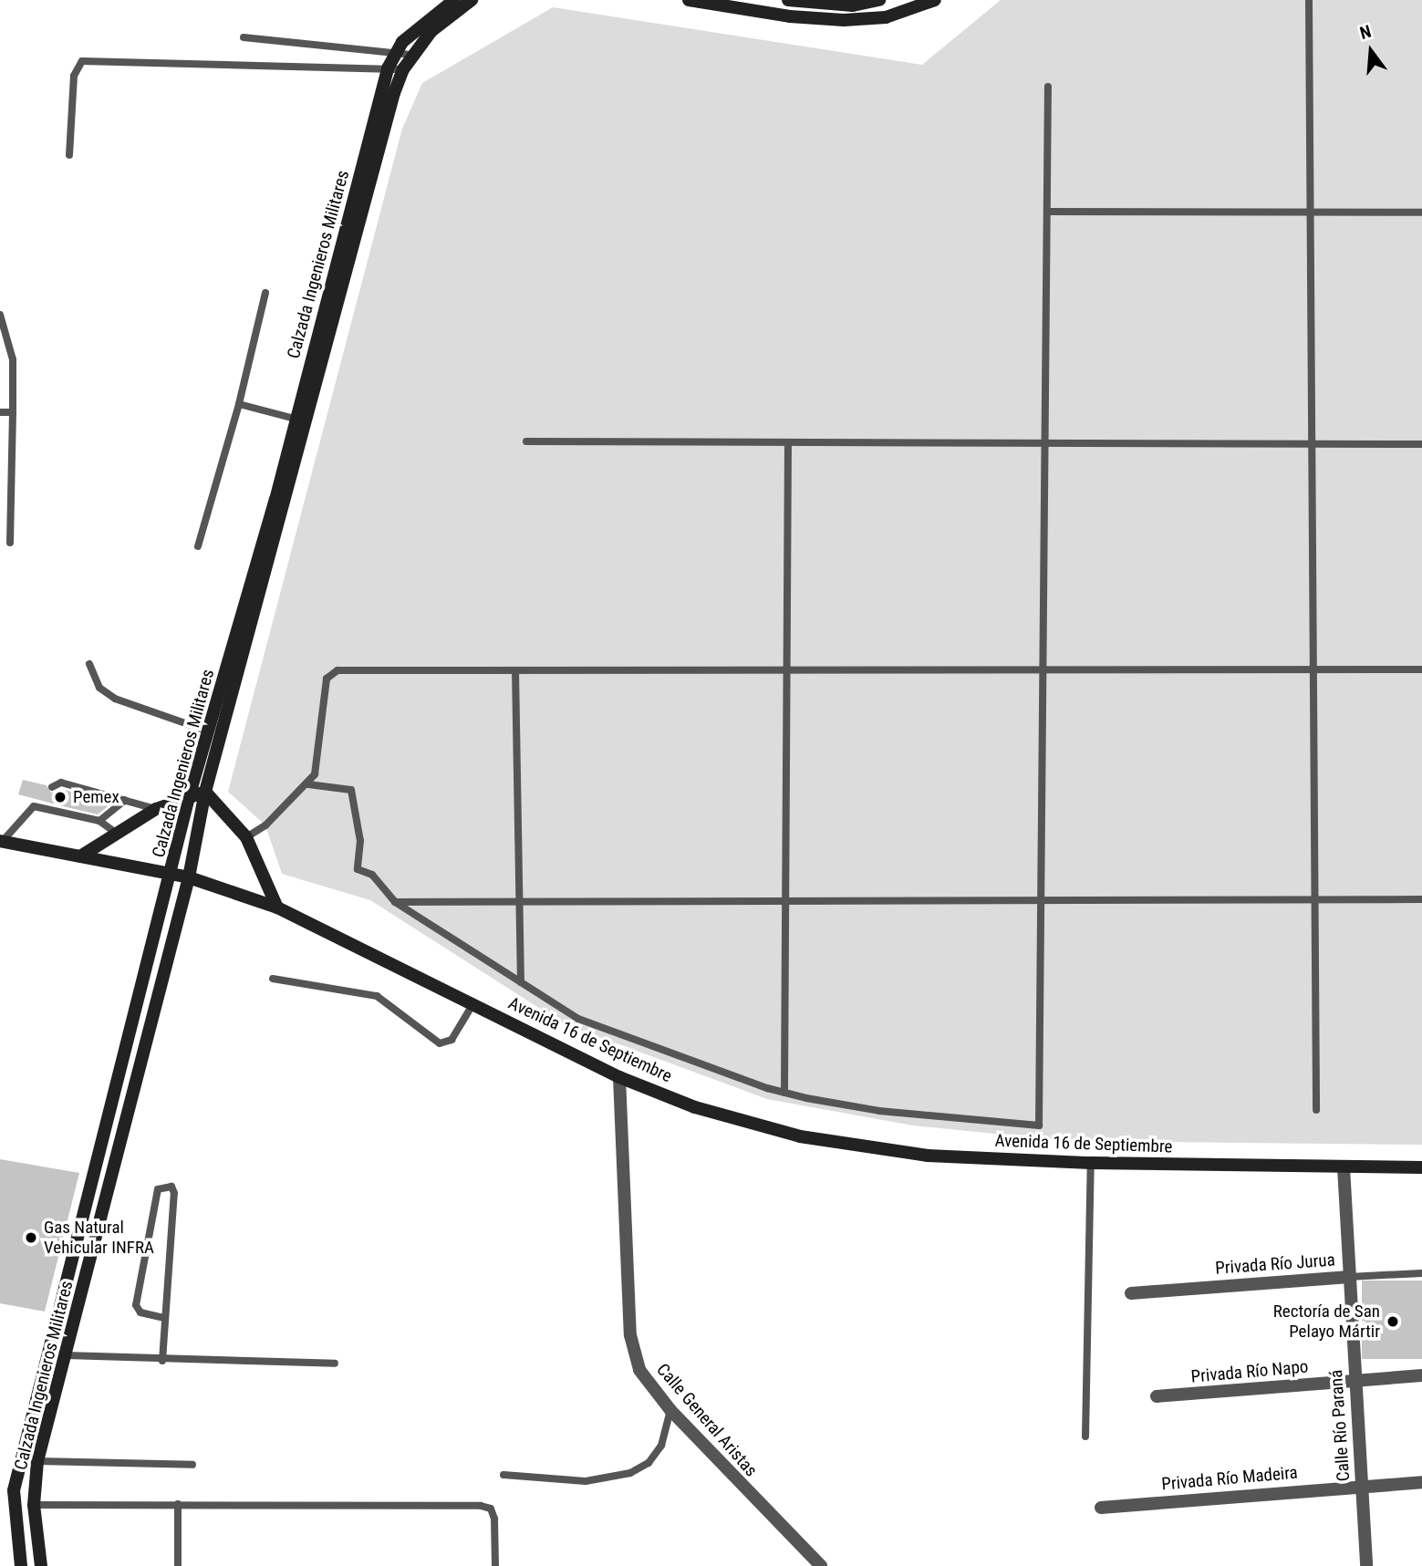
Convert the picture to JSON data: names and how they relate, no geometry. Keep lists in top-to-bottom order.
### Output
{
  "streets": {
    "main road": ["Calzada Ingenieros Militares", "Avenida 16 de Septiembre"],
    "street": [
      "Privada Río Jurua",
      "Privada Río Napo",
      "Calle General Aristas",
      "Calle Río Paraná",
      "Privada Río Madeira"
    ]
  },
  "crossings": [
    ["Calzada Ingenieros Militares", "Avenida 16 de Septiembre"],
    ["Avenida 16 de Septiembre", "Calle General Aristas"],
    ["Avenida 16 de Septiembre", "Calle Río Paraná"],
    ["Privada Río Jurua", "Calle Río Paraná"],
    ["Privada Río Napo", "Calle Río Paraná"],
    ["Calle Río Paraná", "Privada Río Madeira"]
  ],
  "places": ["Pemex", "Gas Natural Vehicular INFRA", "Rectoría de San Pelayo Mártir"],
  "north": "top"
}
